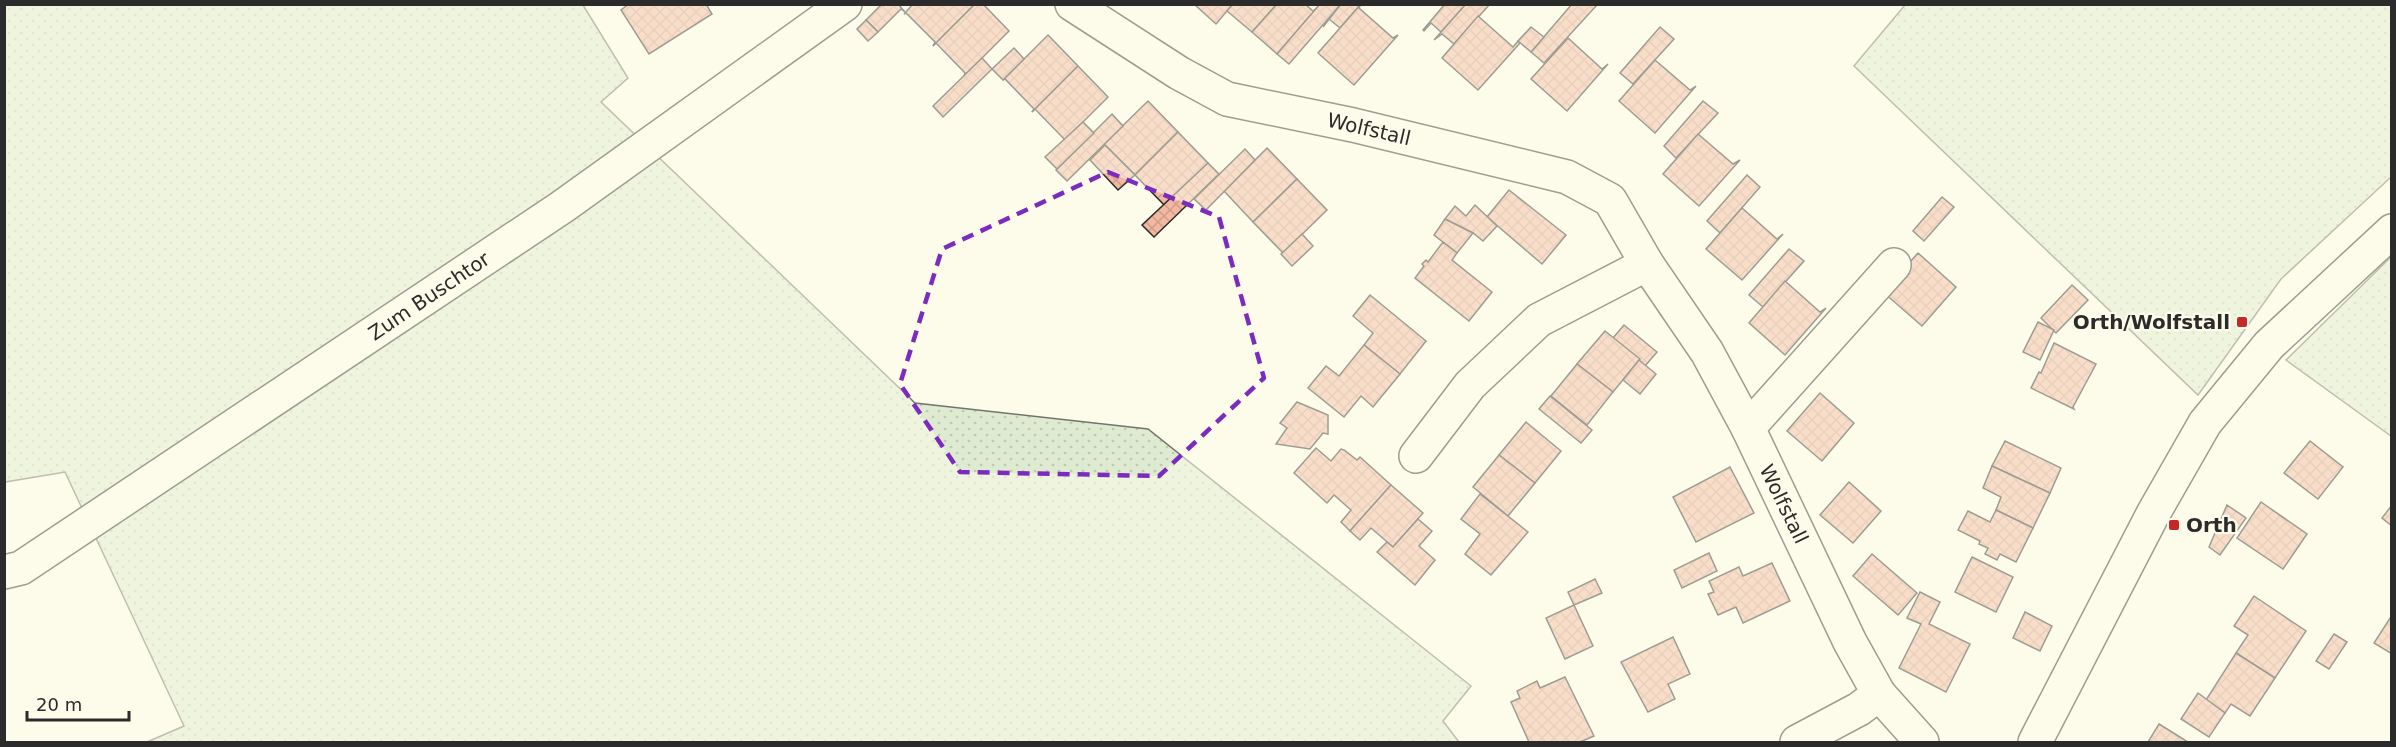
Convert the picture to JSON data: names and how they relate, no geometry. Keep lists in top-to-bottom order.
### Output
{
  "streets": {
    "street": ["Wolfstall", "Zum Buschtor"]
  },
  "places": {
    "transit": ["Orth/Wolfstall", "Orth"]
  },
  "scale_bar": "20 m"
}
